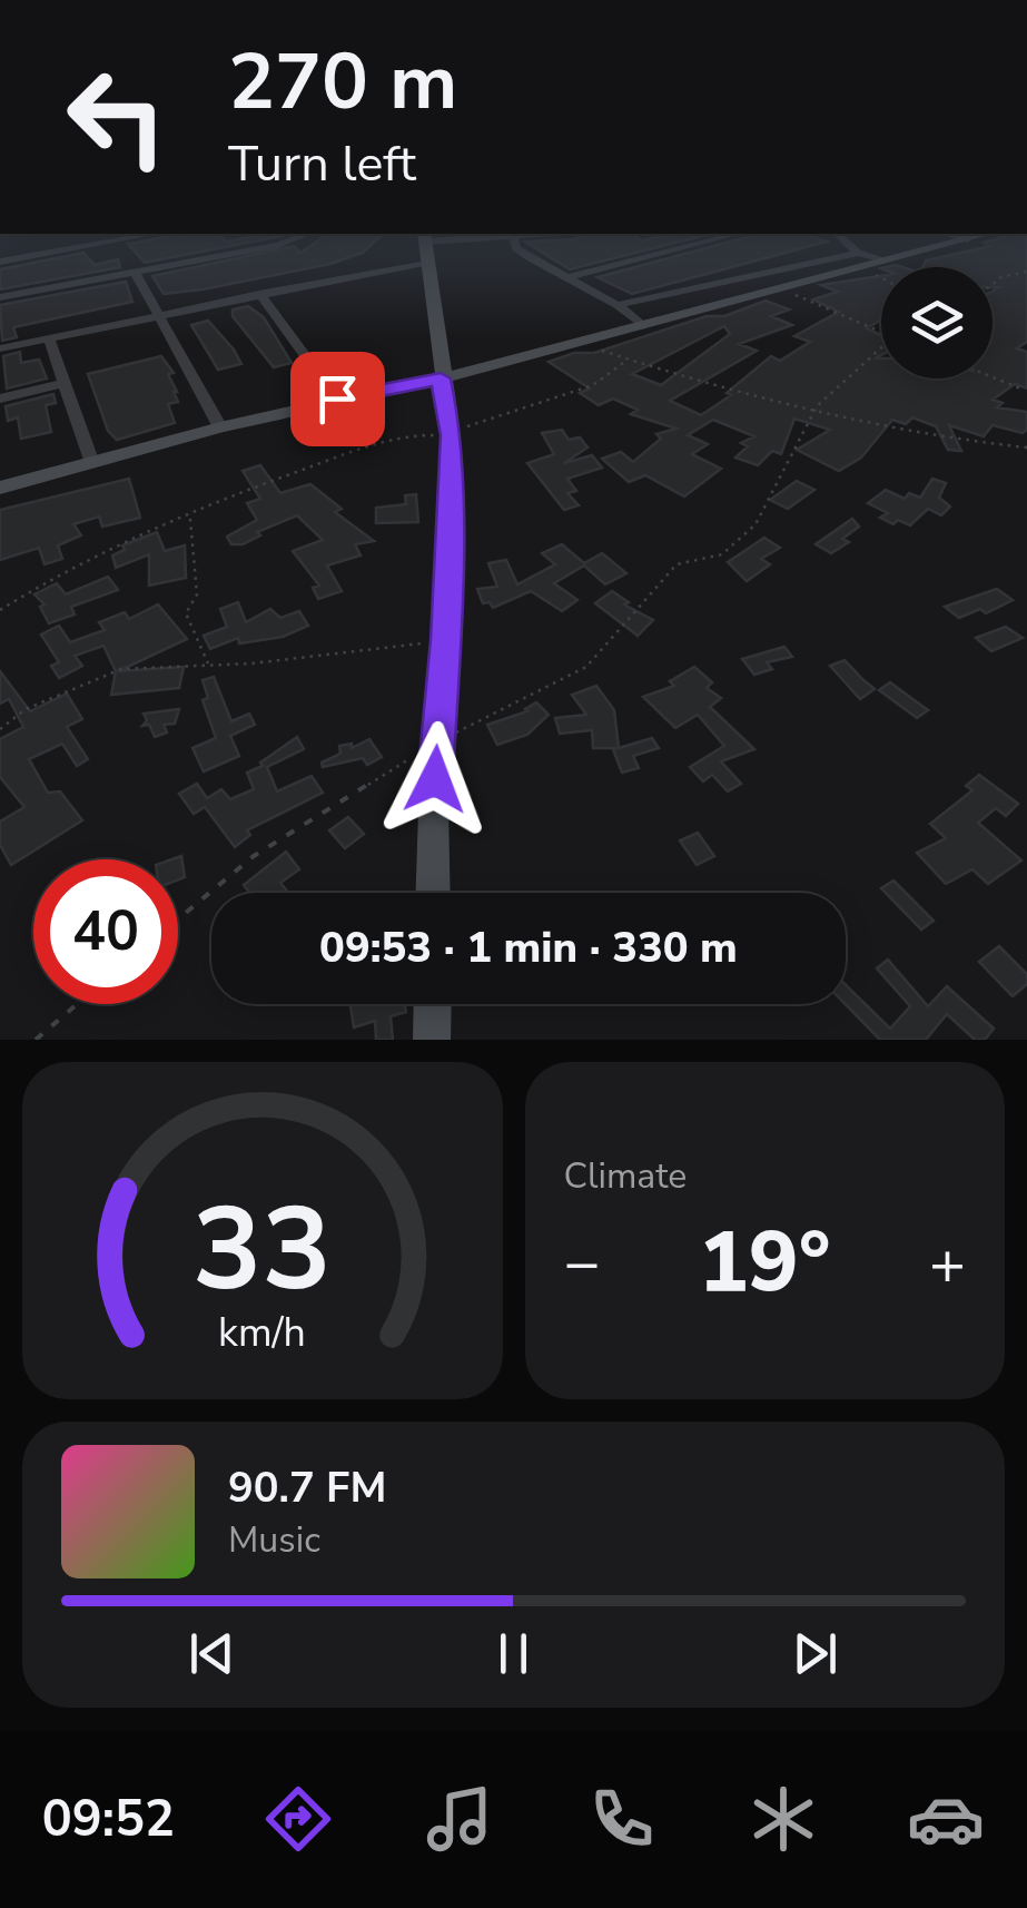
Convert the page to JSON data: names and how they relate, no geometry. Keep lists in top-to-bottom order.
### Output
{
  "page": {
    "turn": ["270 m", "Turn left"],
    "limit": "40",
    "trip": "09:53 · 1 min · 330 m",
    "tile": "Climate",
    "heat": ["−", "19°", "+"],
    "song": ["90.7 FM", "Music"],
    "tabs": "09:52",
    "gauge": ["33", "km/h"]
  }
}
